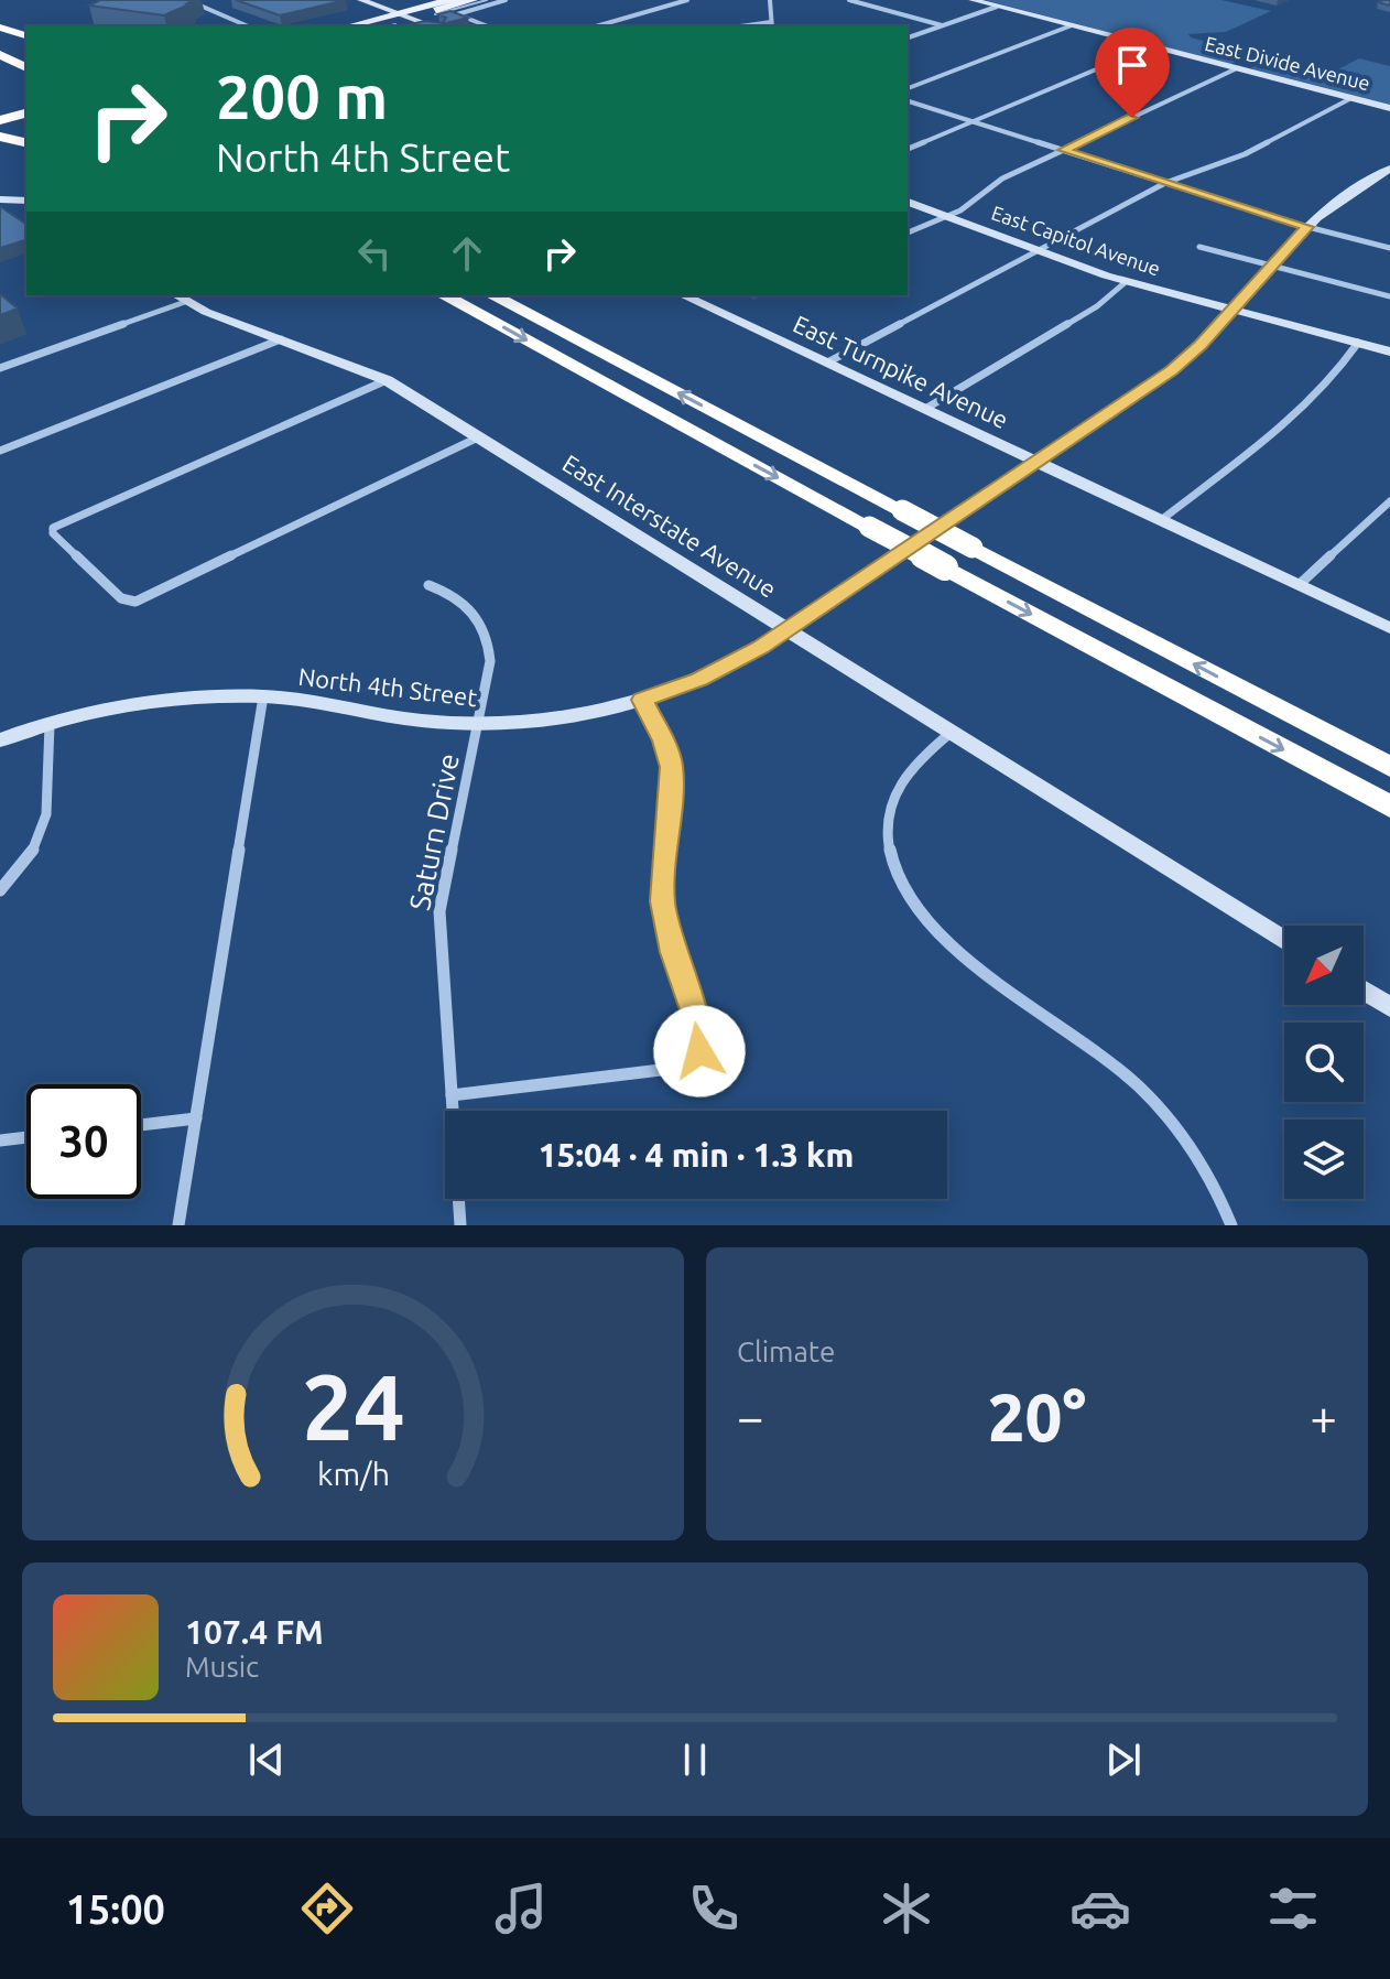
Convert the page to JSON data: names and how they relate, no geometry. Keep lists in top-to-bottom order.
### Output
{
  "streets": {
    "street": [
      "East Divide Avenue",
      "East Capitol Avenue",
      "East Turnpike Avenue",
      "East Interstate Avenue",
      "North 4th Street",
      "Saturn Drive"
    ]
  },
  "crossings": [
    ["East Capitol Avenue", "North 4th Street"],
    ["East Turnpike Avenue", "North 4th Street"],
    ["East Interstate Avenue", "North 4th Street"],
    ["North 4th Street", "Saturn Drive"]
  ],
  "north": "bottom left",
  "page": {
    "turn": ["200 m", "North 4th Street"],
    "limit": "30",
    "trip": "15:04 · 4 min · 1.3 km",
    "tile": "Climate",
    "heat": ["−", "20°", "+"],
    "song": ["107.4 FM", "Music"],
    "tabs": "15:00",
    "gauge": ["24", "km/h"]
  }
}
